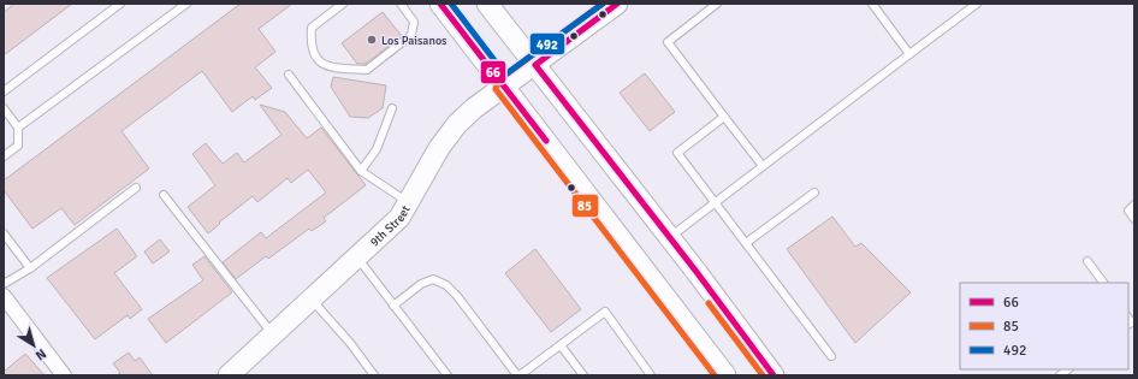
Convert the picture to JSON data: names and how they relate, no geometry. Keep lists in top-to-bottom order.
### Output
{
  "streets": {
    "main road": ["9th Street"]
  },
  "places": ["Los Paisanos"],
  "lines": ["transit line 66", "transit line 85", "transit line 492"],
  "legend": ["66", "85", "492"],
  "north": "bottom right"
}
